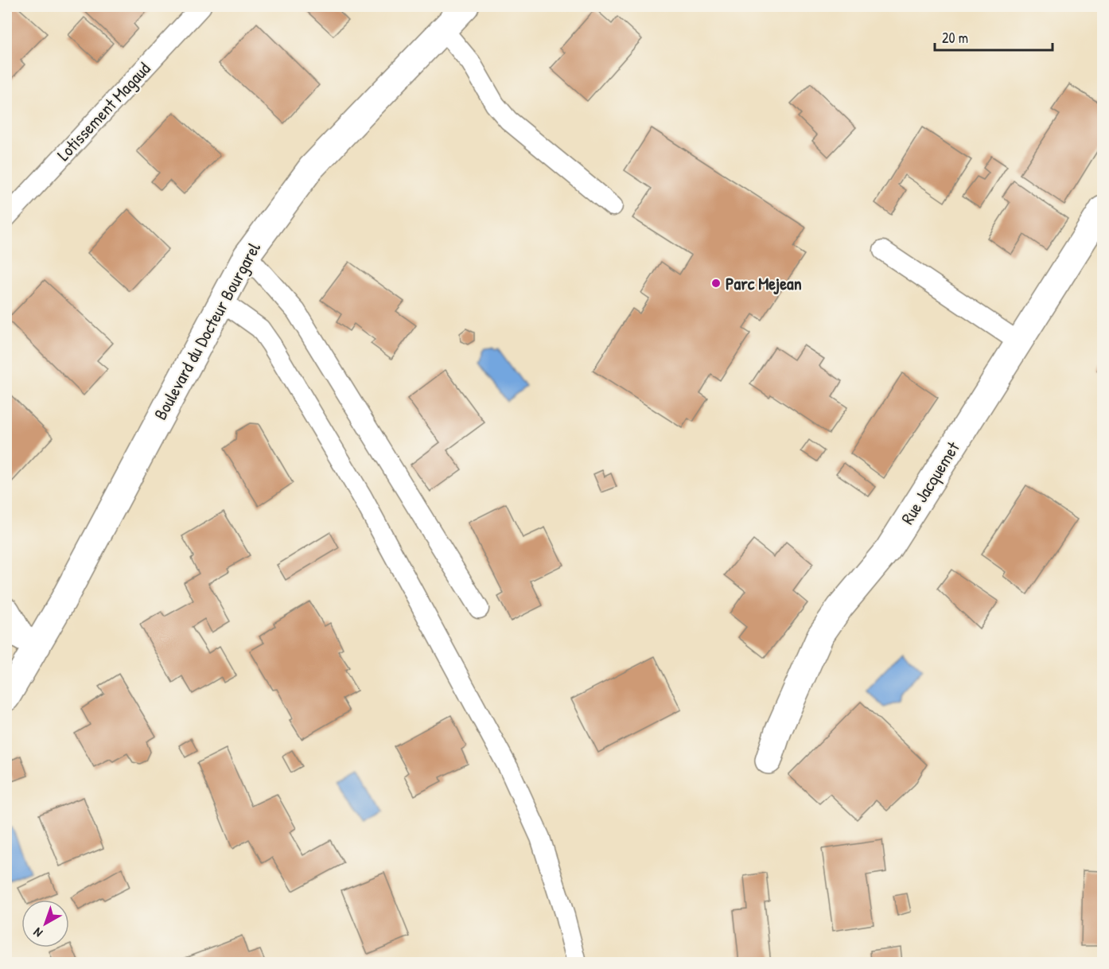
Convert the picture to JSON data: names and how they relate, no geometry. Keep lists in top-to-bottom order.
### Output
{
  "streets": {
    "main road": ["Boulevard du Docteur Bourgarel", "Rue Jacquemet"],
    "lane": ["Lotissement Magaud"]
  },
  "places": ["Parc Mejean"],
  "scale_bar": "20 m",
  "north": "bottom left"
}
